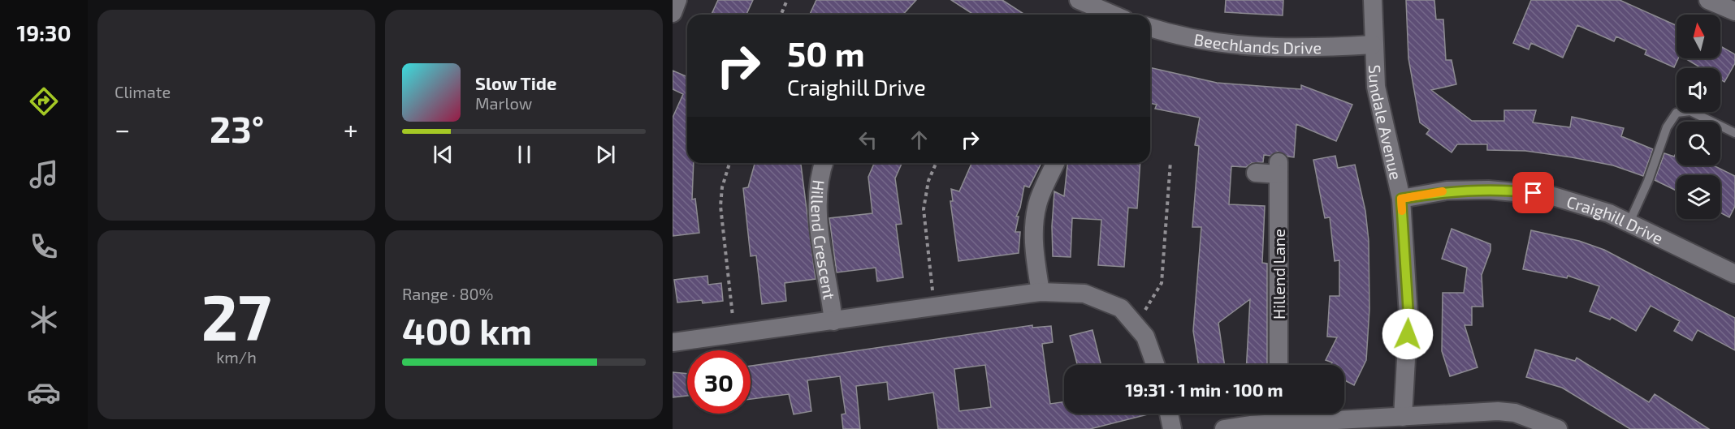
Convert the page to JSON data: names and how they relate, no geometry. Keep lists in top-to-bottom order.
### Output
{
  "streets": {
    "street": [
      "Beechlands Drive",
      "Sundale Avenue",
      "Craighill Drive",
      "Hillend Crescent",
      "Hillend Lane"
    ]
  },
  "crossings": [
    ["Beechlands Drive", "Sundale Avenue"],
    ["Sundale Avenue", "Craighill Drive"]
  ],
  "north": "top",
  "page": {
    "tabs": "19:30",
    "tile": [
      "Climate",
      ["27", "km/h"],
      ["Range · 80%", "400 km"]
    ],
    "turn": ["50 m", "Craighill Drive"],
    "song": ["Slow Tide", "Marlow"],
    "heat": ["−", "23°", "+"],
    "limit": "30",
    "trip": "19:31 · 1 min · 100 m"
  }
}
